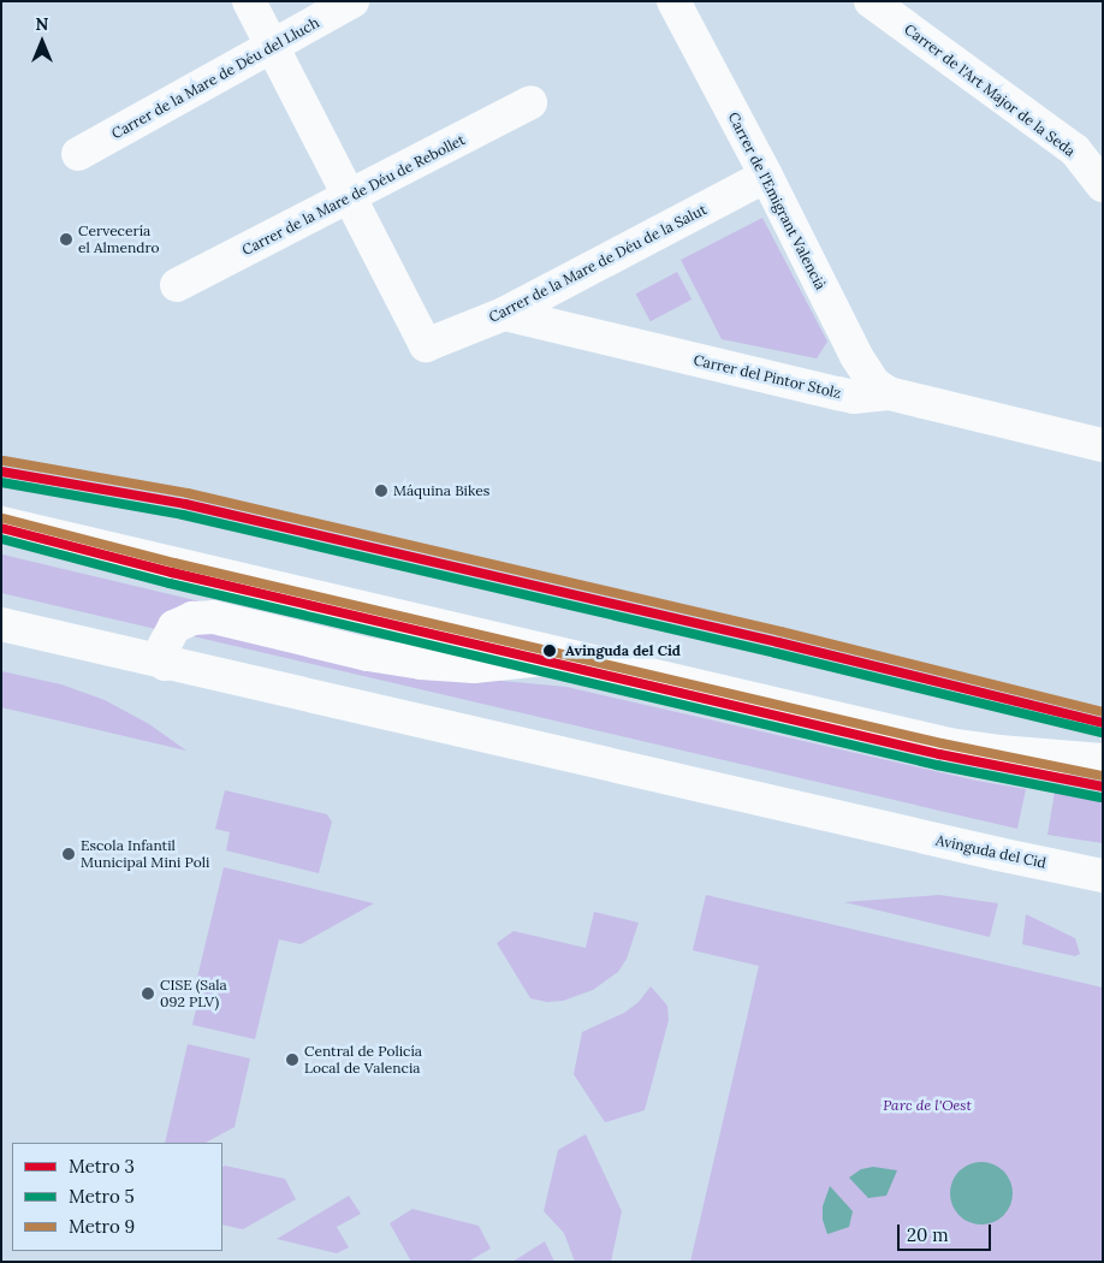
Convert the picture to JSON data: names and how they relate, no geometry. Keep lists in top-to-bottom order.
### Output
{
  "streets": {
    "street": [
      "Carrer de la Mare de Déu del Lluch",
      "Carrer de l'Art Major de la Seda",
      "Carrer de la Mare de Déu de Rebollet",
      "Carrer de l'Emigrant Valencià",
      "Carrer de la Mare de Déu de la Salut",
      "Carrer del Pintor Stolz",
      "Avinguda del Cid"
    ]
  },
  "crossings": [
    ["Carrer de la Mare de Déu de Rebollet", "Carrer de la Mare de Déu de la Salut"],
    ["Carrer de l'Emigrant Valencià", "Carrer de la Mare de Déu de la Salut"],
    ["Carrer de l'Emigrant Valencià", "Carrer del Pintor Stolz"],
    ["Carrer de la Mare de Déu de la Salut", "Carrer del Pintor Stolz"]
  ],
  "parks": ["Parc de l'Oest"],
  "places": [
    "Cervecería el Almendro",
    "Máquina Bikes",
    "Avinguda del Cid",
    "Escola Infantil Municipal Mini Poli",
    "CISE (Sala 092 PLV)",
    "Central de Policía Local de Valencia"
  ],
  "lines": ["metro line 9", "metro line 3", "metro line 5"],
  "legend": ["Metro 3", "Metro 5", "Metro 9"],
  "scale_bar": "20 m",
  "north": "top"
}
